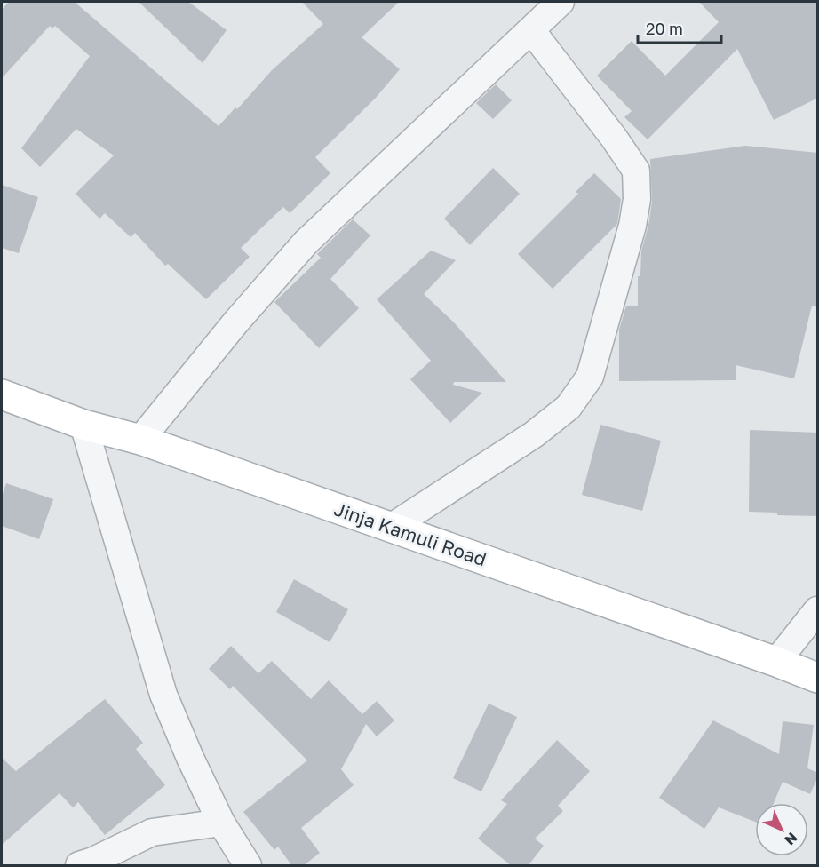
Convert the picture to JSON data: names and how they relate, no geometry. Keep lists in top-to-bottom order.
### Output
{
  "streets": {
    "main road": ["Jinja Kamuli Road"]
  },
  "scale_bar": "20 m",
  "north": "bottom right"
}
